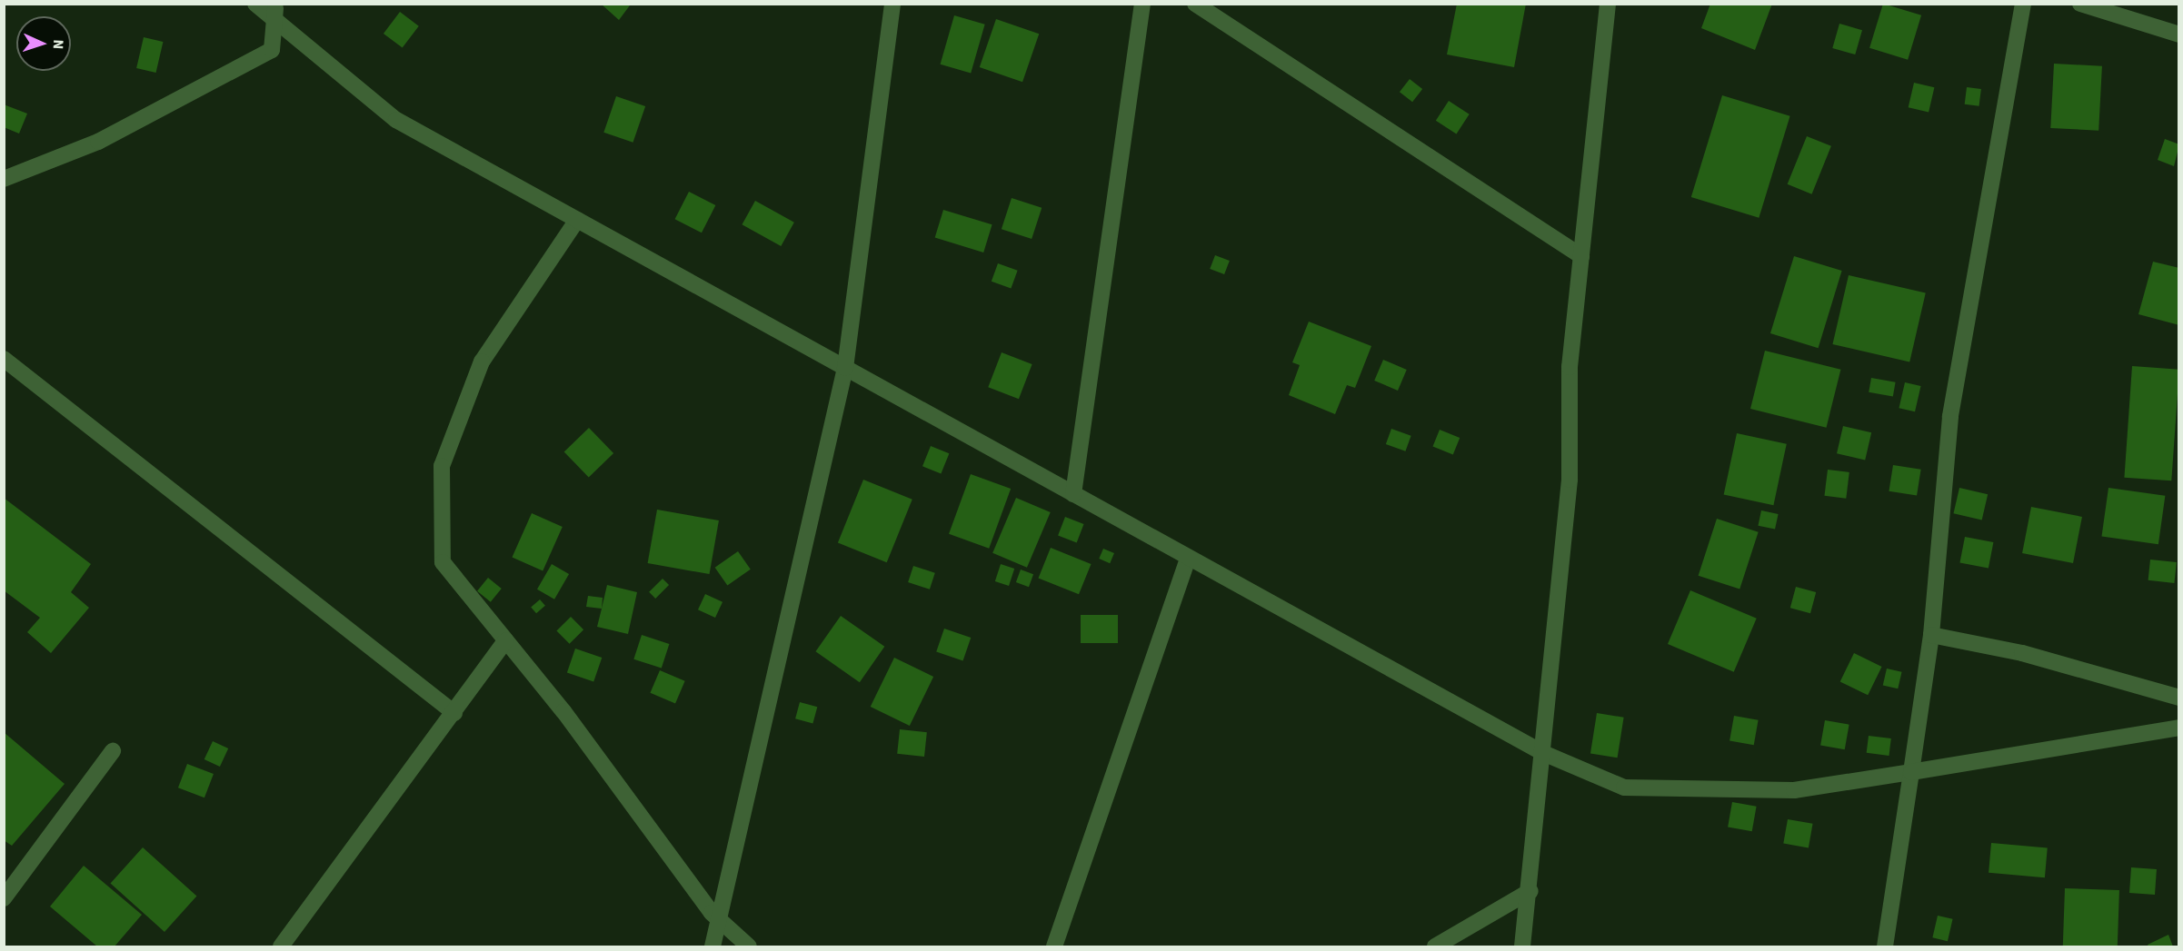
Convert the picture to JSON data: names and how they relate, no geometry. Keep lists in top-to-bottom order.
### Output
{
  "north": "right"
}
